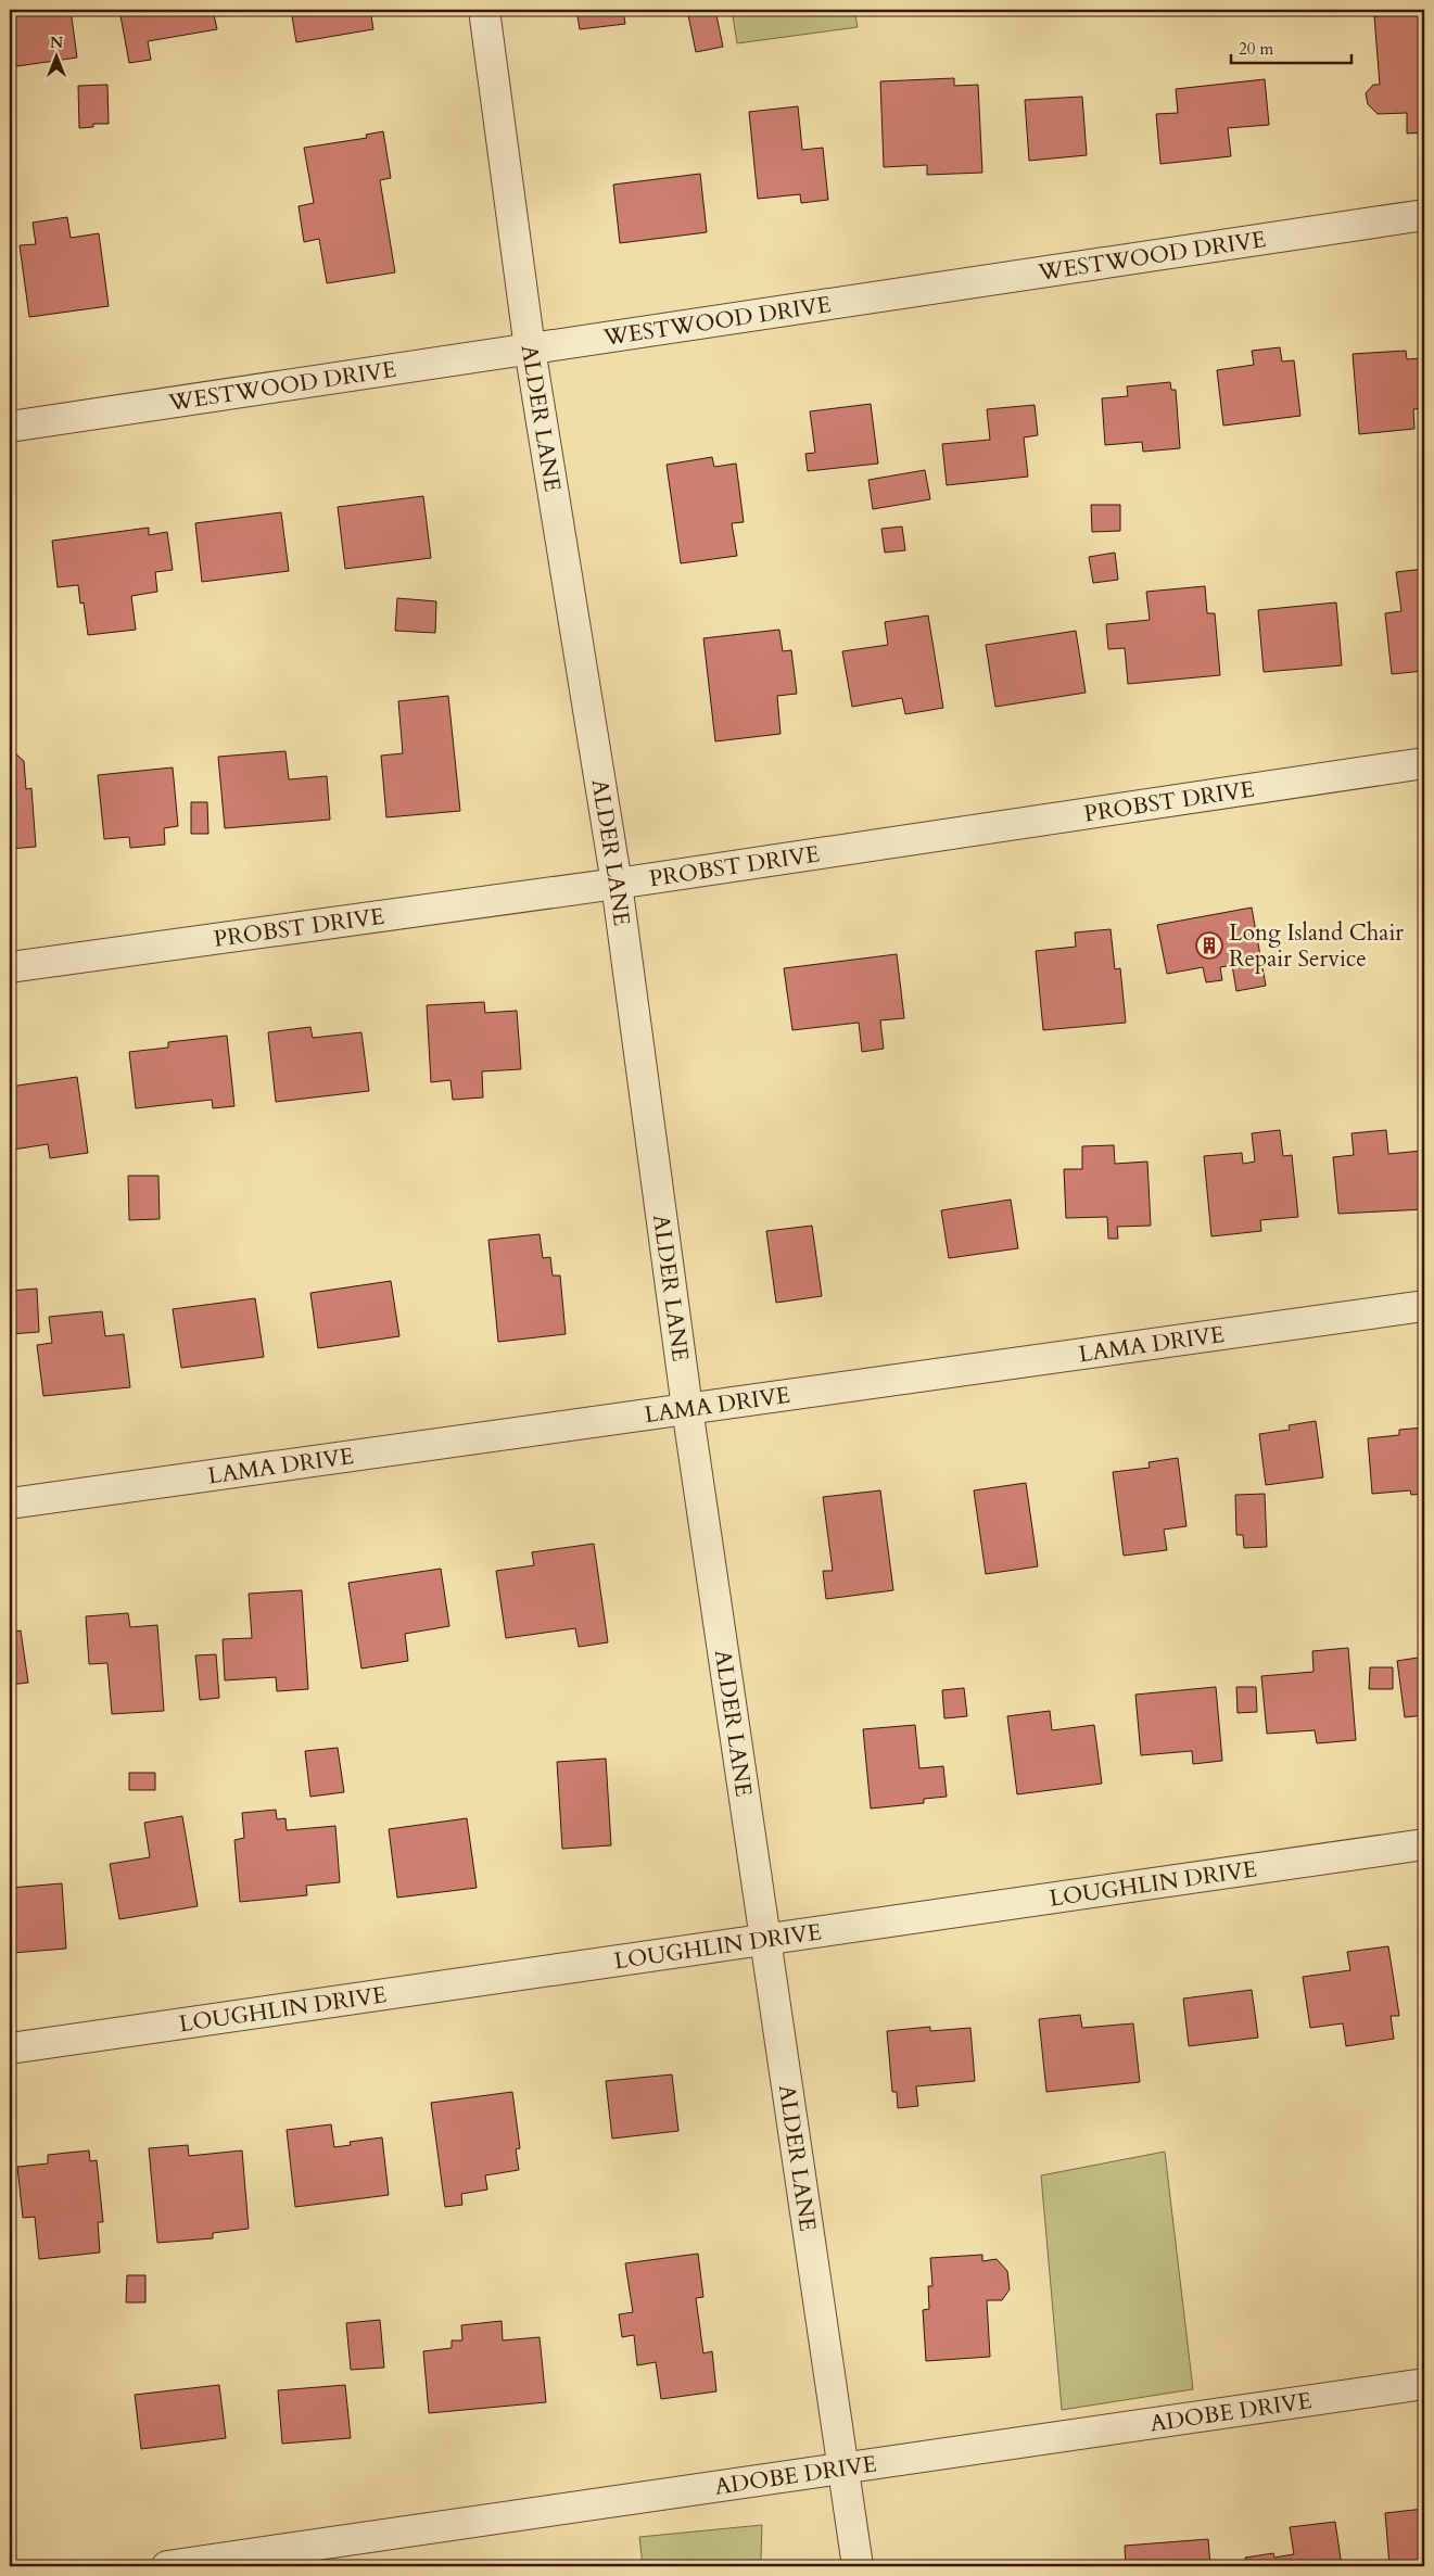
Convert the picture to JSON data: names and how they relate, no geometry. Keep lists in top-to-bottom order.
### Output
{
  "streets": {
    "street": [
      "WESTWOOD DRIVE",
      "ALDER LANE",
      "PROBST DRIVE",
      "LAMA DRIVE",
      "LOUGHLIN DRIVE",
      "ADOBE DRIVE"
    ]
  },
  "crossings": [
    ["WESTWOOD DRIVE", "ALDER LANE"],
    ["ALDER LANE", "PROBST DRIVE"],
    ["ALDER LANE", "LAMA DRIVE"],
    ["ALDER LANE", "LOUGHLIN DRIVE"],
    ["ALDER LANE", "ADOBE DRIVE"]
  ],
  "places": {
    "building": ["Long Island Chair Repair Service"]
  },
  "scale_bar": "20 m",
  "north": "top"
}
